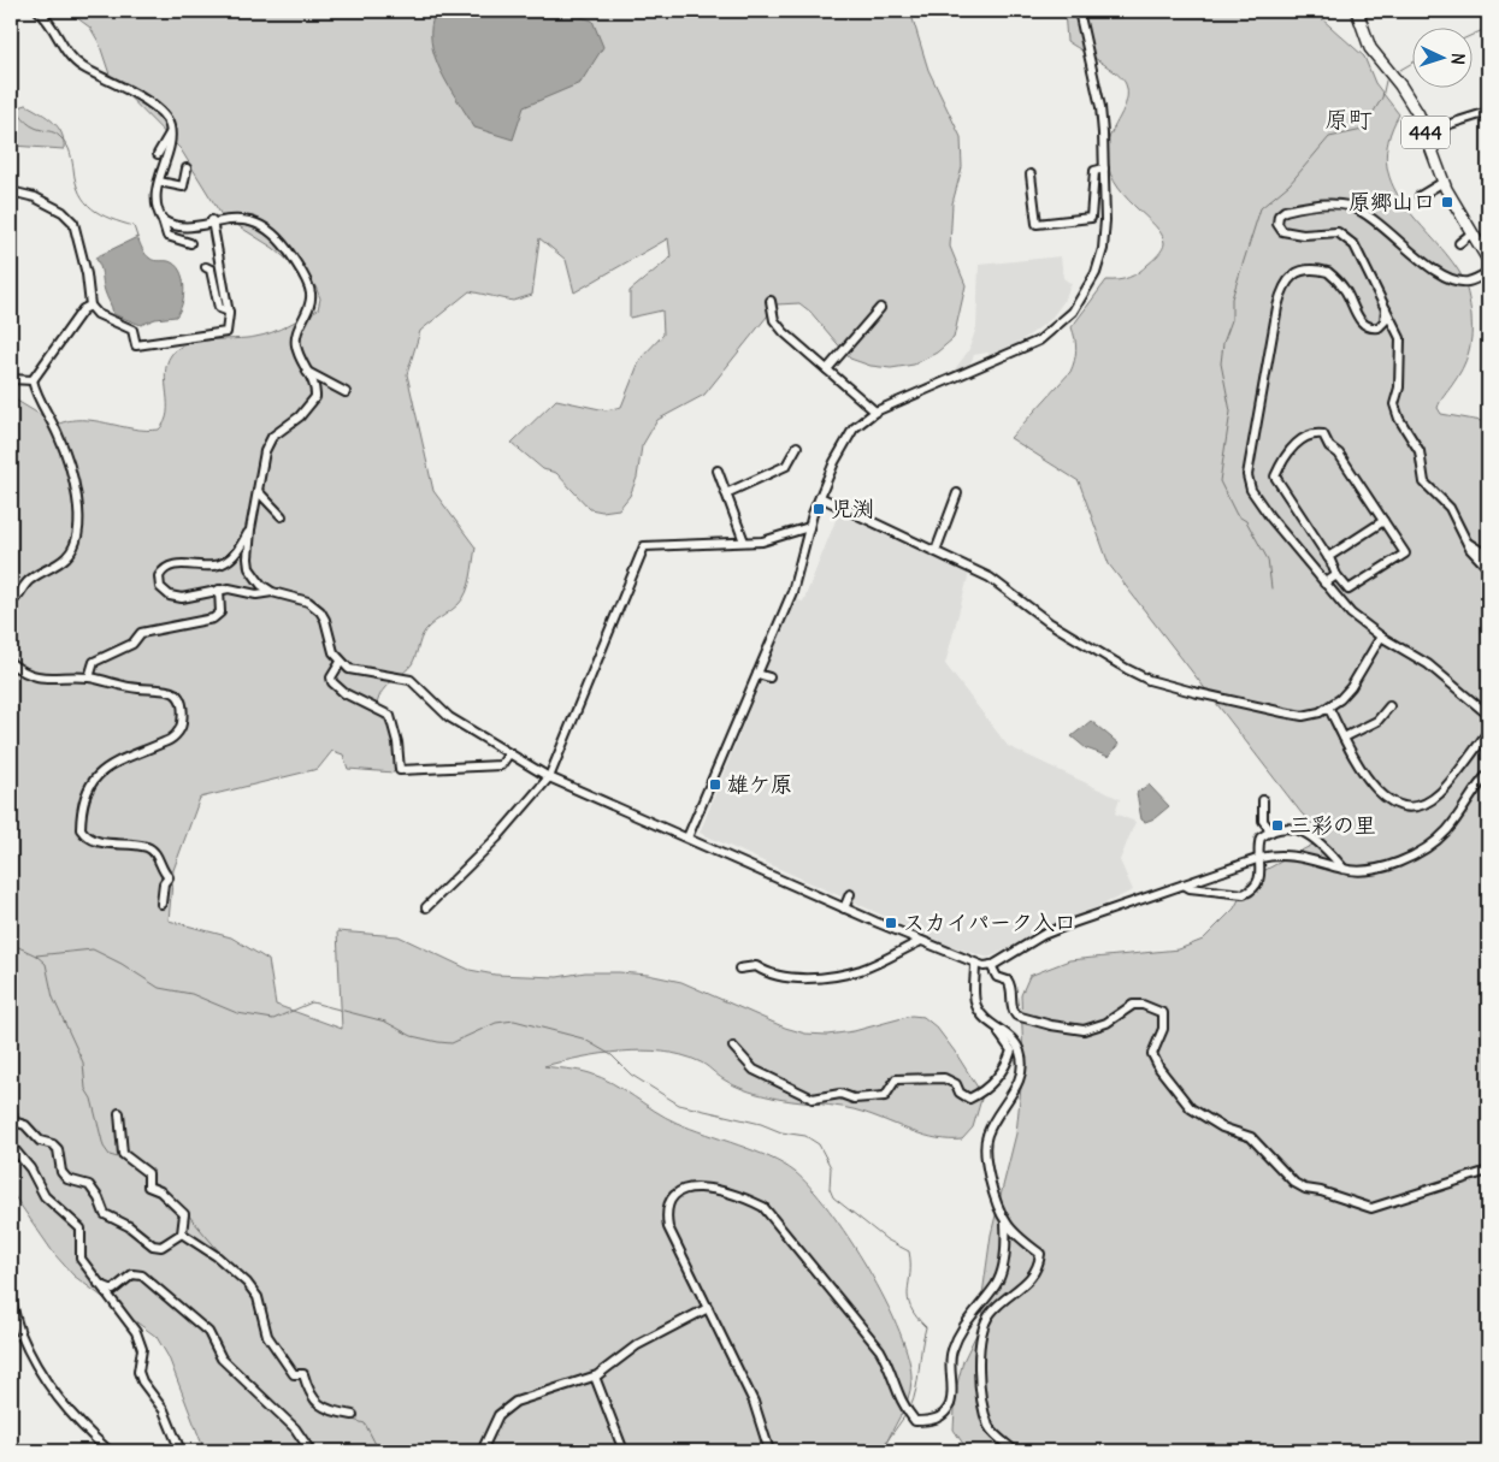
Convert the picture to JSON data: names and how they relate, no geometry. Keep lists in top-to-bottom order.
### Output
{
  "streets": {
    "highway": ["444"]
  },
  "districts": ["原町"],
  "places": {
    "transit": [
      "原郷山口",
      "児渕",
      "雄ケ原",
      "三彩の里",
      "スカイパーク入口"
    ]
  },
  "north": "right"
}
